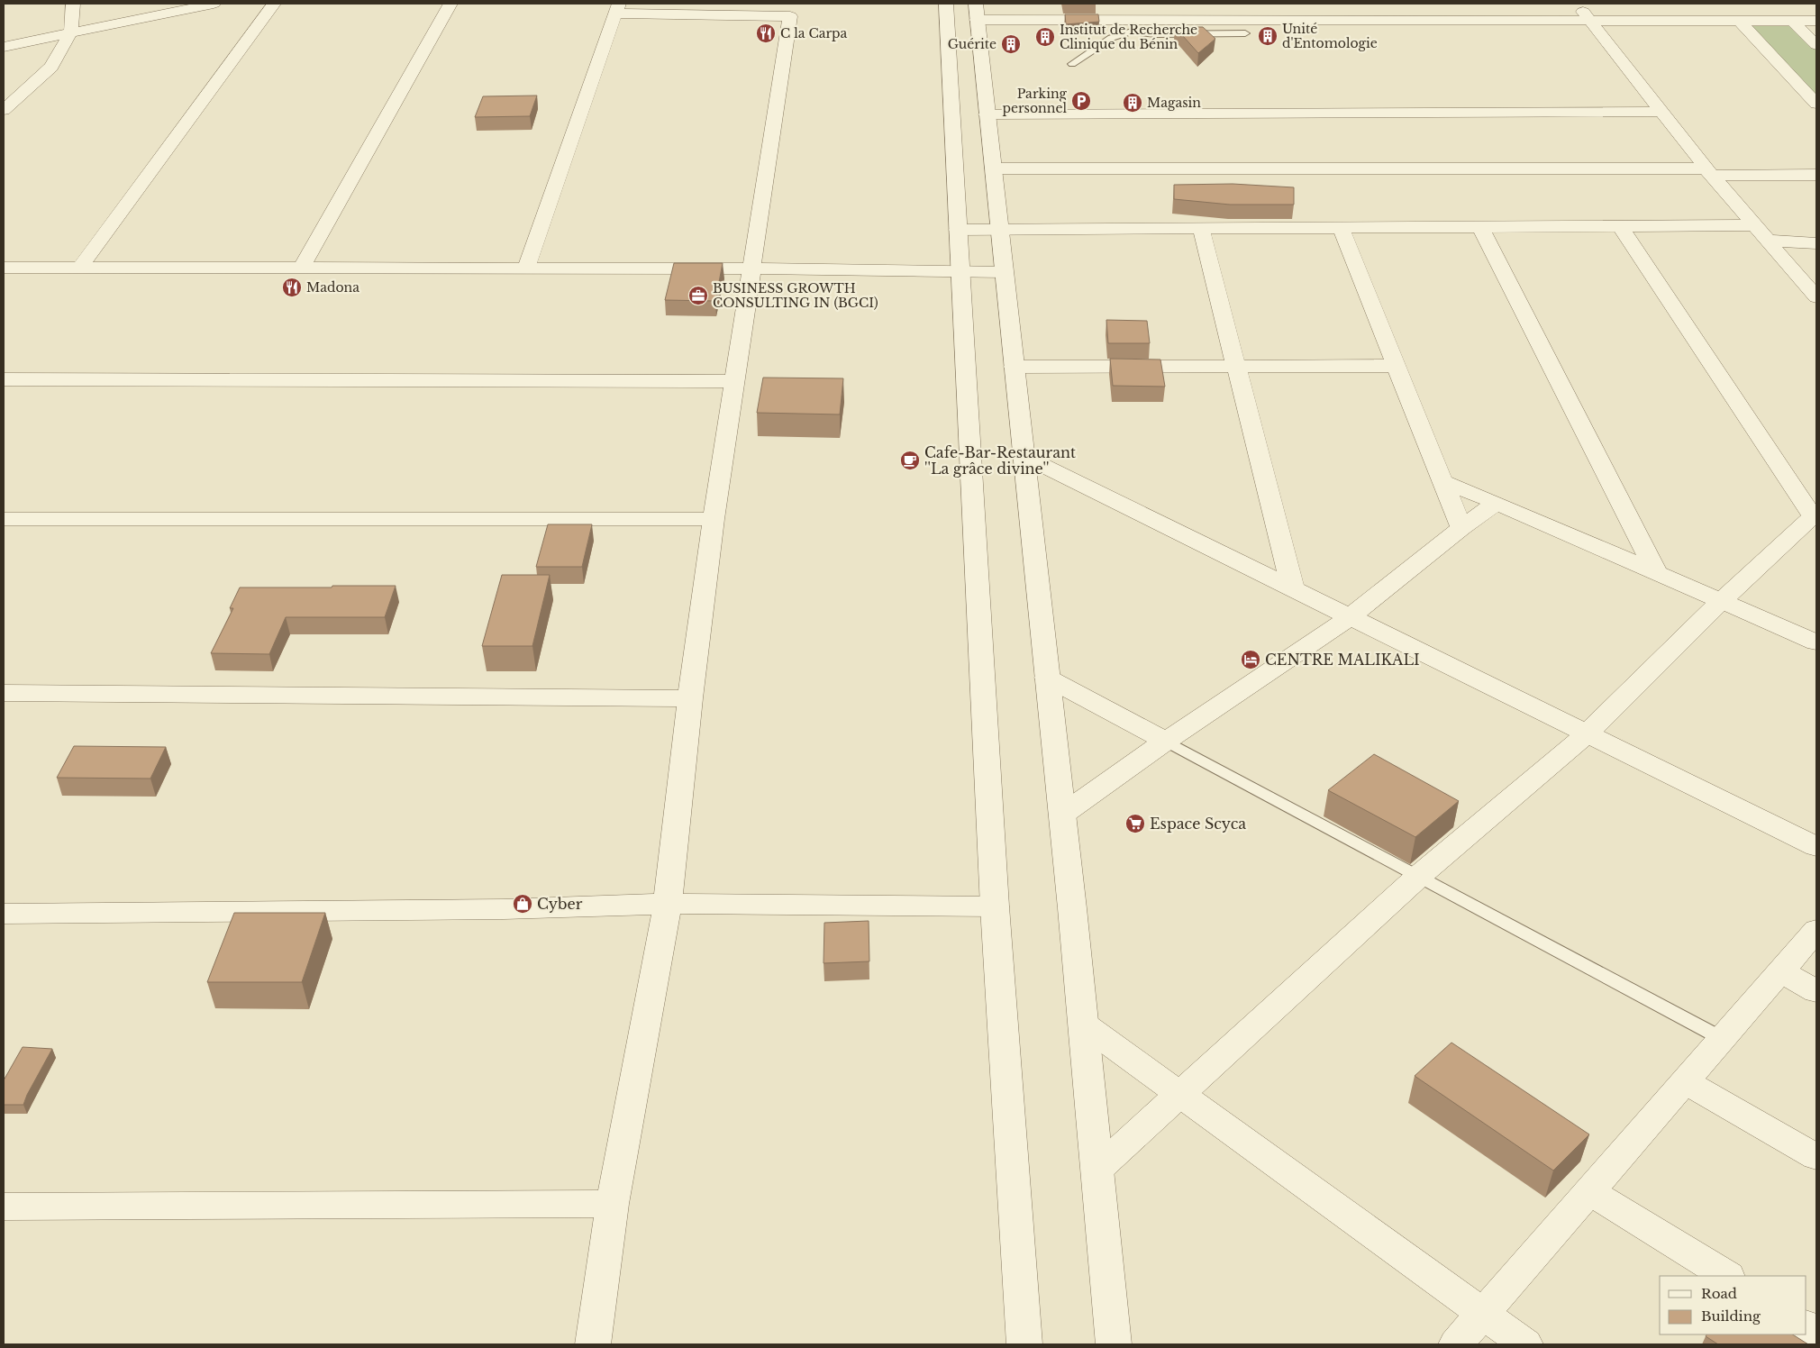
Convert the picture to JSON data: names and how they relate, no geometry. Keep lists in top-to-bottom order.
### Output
{
  "places": {
    "restaurant": ["C la Carpa", "Madona"],
    "building": [
      "Unité d'Entomologie",
      "Institut de Recherche Clinique du Bénin",
      "Guérite",
      "Magasin"
    ],
    "parking": ["Parking personnel"],
    "office": ["BUSINESS GROWTH CONSULTING IN (BGCI)"],
    "cafe": ["Cafe-Bar-Restaurant ''La grâce divine''"],
    "hotel": ["CENTRE MALIKALI"],
    "supermarket": ["Espace Scyca"],
    "shop": ["Cyber"]
  },
  "legend": ["Road", "Building"]
}
